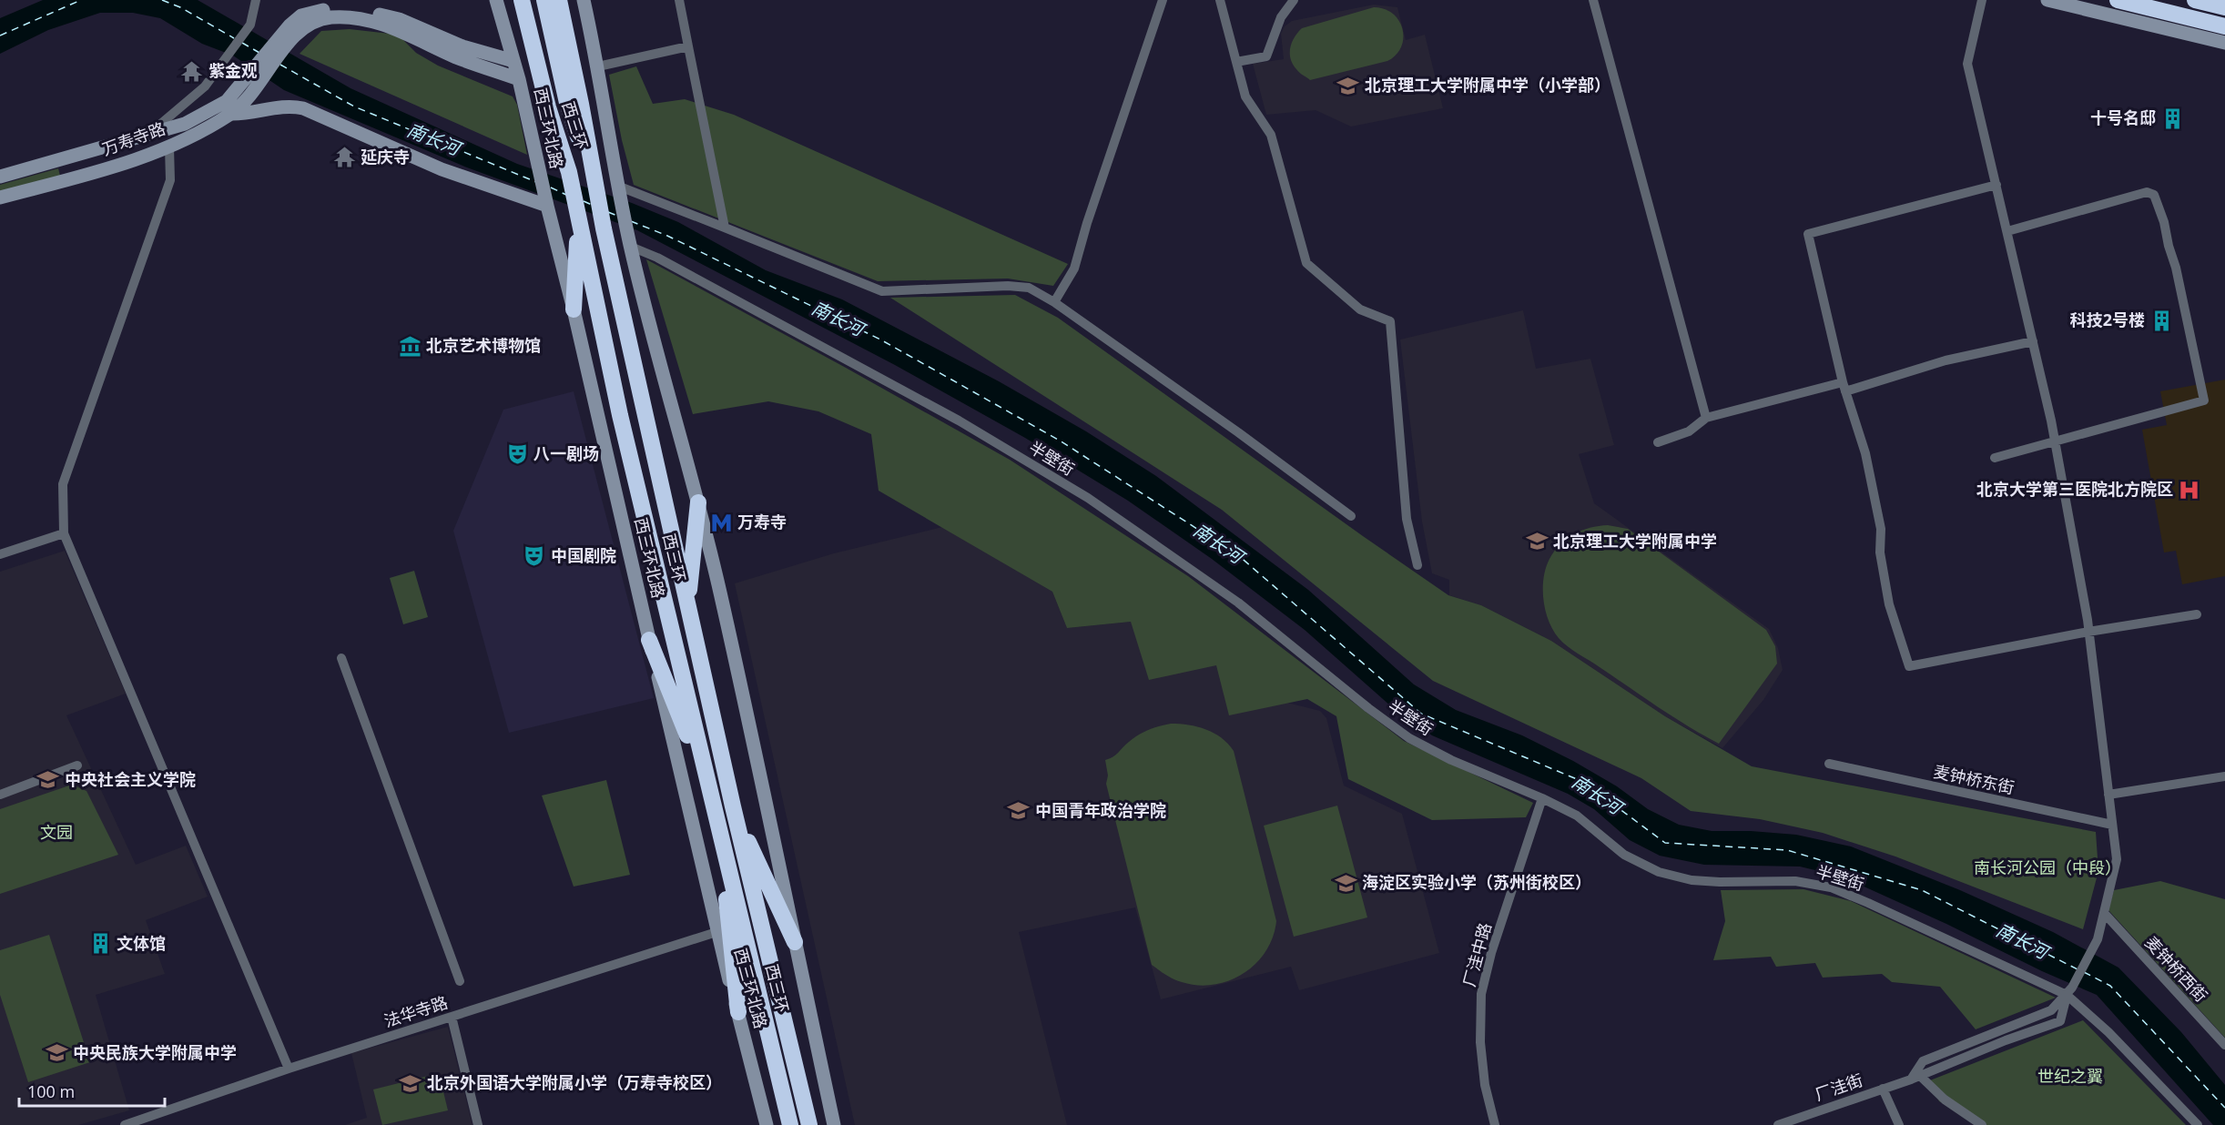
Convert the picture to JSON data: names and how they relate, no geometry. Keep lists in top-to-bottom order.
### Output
{
  "streets": {
    "highway": ["西三环"],
    "street": [
      "西三环北路",
      "万寿寺路",
      "半壁街",
      "麦钟桥东街",
      "厂洼中路",
      "麦钟桥西街",
      "法华寺路",
      "厂洼街"
    ]
  },
  "crossings": [
    ["西三环北路", "法华寺路"],
    ["半壁街", "厂洼中路"],
    ["半壁街", "厂洼街"]
  ],
  "water": ["南长河"],
  "parks": ["文园", "南长河公园（中段）", "世纪之翼"],
  "places": {
    "temple": ["紫金观", "延庆寺"],
    "school or university": [
      "北京理工大学附属中学（小学部）",
      "北京理工大学附属中学",
      "中央社会主义学院",
      "中国青年政治学院",
      "海淀区实验小学（苏州街校区）",
      "中央民族大学附属中学",
      "北京外国语大学附属小学（万寿寺校区）"
    ],
    "building": ["十号名邸", "科技2号楼", "文体馆"],
    "museum": ["北京艺术博物馆"],
    "theatre": ["八一剧场", "中国剧院"],
    "hospital": ["北京大学第三医院北方院区"],
    "metro station": ["万寿寺"]
  },
  "scale_bar": "100 m"
}
